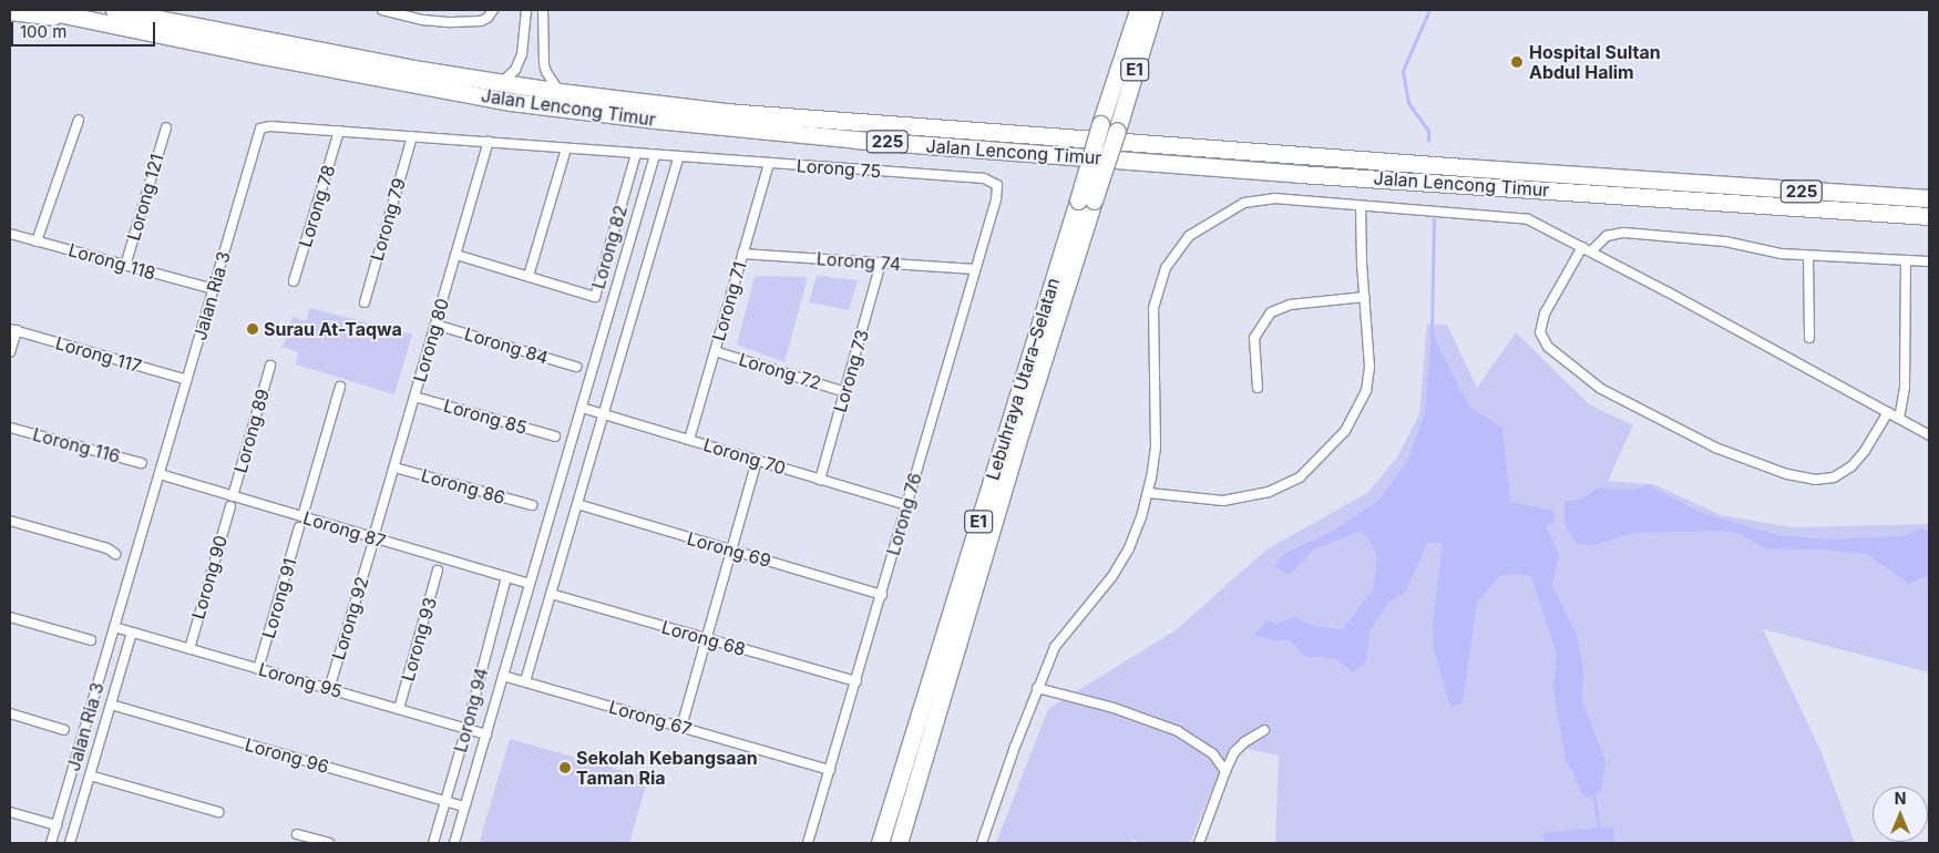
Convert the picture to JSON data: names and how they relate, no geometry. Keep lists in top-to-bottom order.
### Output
{
  "streets": {
    "highway": [
      "E1",
      "Jalan Lencong Timur",
      "225",
      "Lebuhraya Utara–Selatan"
    ],
    "street": [
      "Lorong 75",
      "Lorong 121",
      "Lorong 78",
      "Lorong 79",
      "Lorong 82",
      "Lorong 118",
      "Lorong 74",
      "Jalan Ria 3",
      "Lorong 71",
      "Lorong 80",
      "Lorong 84",
      "Lorong 117",
      "Lorong 72",
      "Lorong 73",
      "Lorong 85",
      "Lorong 89",
      "Lorong 116",
      "Lorong 70",
      "Lorong 86",
      "Lorong 76",
      "Lorong 87",
      "Lorong 69",
      "Lorong 90",
      "Lorong 91",
      "Lorong 92",
      "Lorong 68",
      "Lorong 93",
      "Lorong 95",
      "Lorong 94",
      "Lorong 67",
      "Lorong 96"
    ]
  },
  "crossings": [
    ["Lorong 75", "Jalan Ria 3"],
    ["Lorong 75", "Lorong 71"],
    ["Lorong 75", "Lorong 76"],
    ["Lorong 121", "Lorong 118"],
    ["Lorong 78", "Jalan Ria 3"],
    ["Lorong 79", "Jalan Ria 3"],
    ["Lorong 82", "Jalan Ria 3"],
    ["Lorong 82", "Lorong 80"],
    ["Lorong 118", "Jalan Ria 3"],
    ["Lorong 74", "Lorong 71"],
    ["Lorong 74", "Lorong 73"],
    ["Lorong 74", "Lorong 76"],
    ["Jalan Ria 3", "Lorong 80"],
    ["Jalan Ria 3", "Lorong 117"],
    ["Jalan Ria 3", "Lorong 87"],
    ["Jalan Ria 3", "Lorong 95"],
    ["Lorong 71", "Lorong 72"],
    ["Lorong 71", "Lorong 70"],
    ["Lorong 80", "Lorong 84"],
    ["Lorong 80", "Lorong 85"],
    ["Lorong 80", "Lorong 86"],
    ["Lorong 80", "Lorong 87"],
    ["Lorong 72", "Lorong 73"],
    ["Lorong 73", "Lorong 70"],
    ["Lorong 89", "Lorong 87"],
    ["Lorong 70", "Lorong 76"],
    ["Lorong 76", "Lorong 69"],
    ["Lorong 76", "Lorong 68"],
    ["Lorong 76", "Lorong 67"],
    ["Lorong 87", "Lorong 94"],
    ["Lorong 90", "Lorong 95"],
    ["Lorong 91", "Lorong 95"],
    ["Lorong 92", "Lorong 95"],
    ["Lorong 93", "Lorong 95"],
    ["Lorong 95", "Lorong 94"],
    ["Lorong 94", "Lorong 96"]
  ],
  "places": ["Hospital Sultan Abdul Halim", "Surau At-Taqwa", "Sekolah Kebangsaan Taman Ria"],
  "scale_bar": "100 m",
  "north": "top"
}
